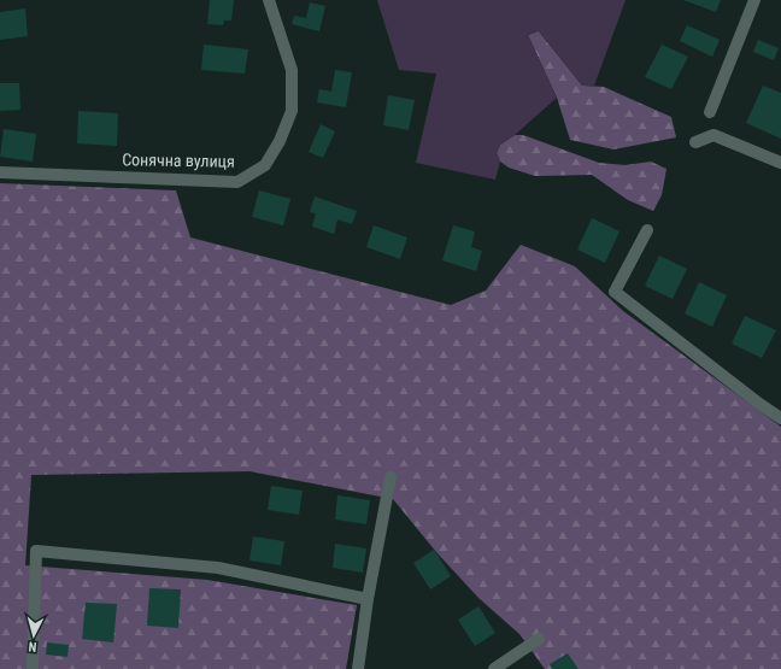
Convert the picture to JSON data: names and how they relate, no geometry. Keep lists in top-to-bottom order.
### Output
{
  "streets": {
    "street": ["Сонячна вулиця"]
  },
  "north": "bottom"
}
